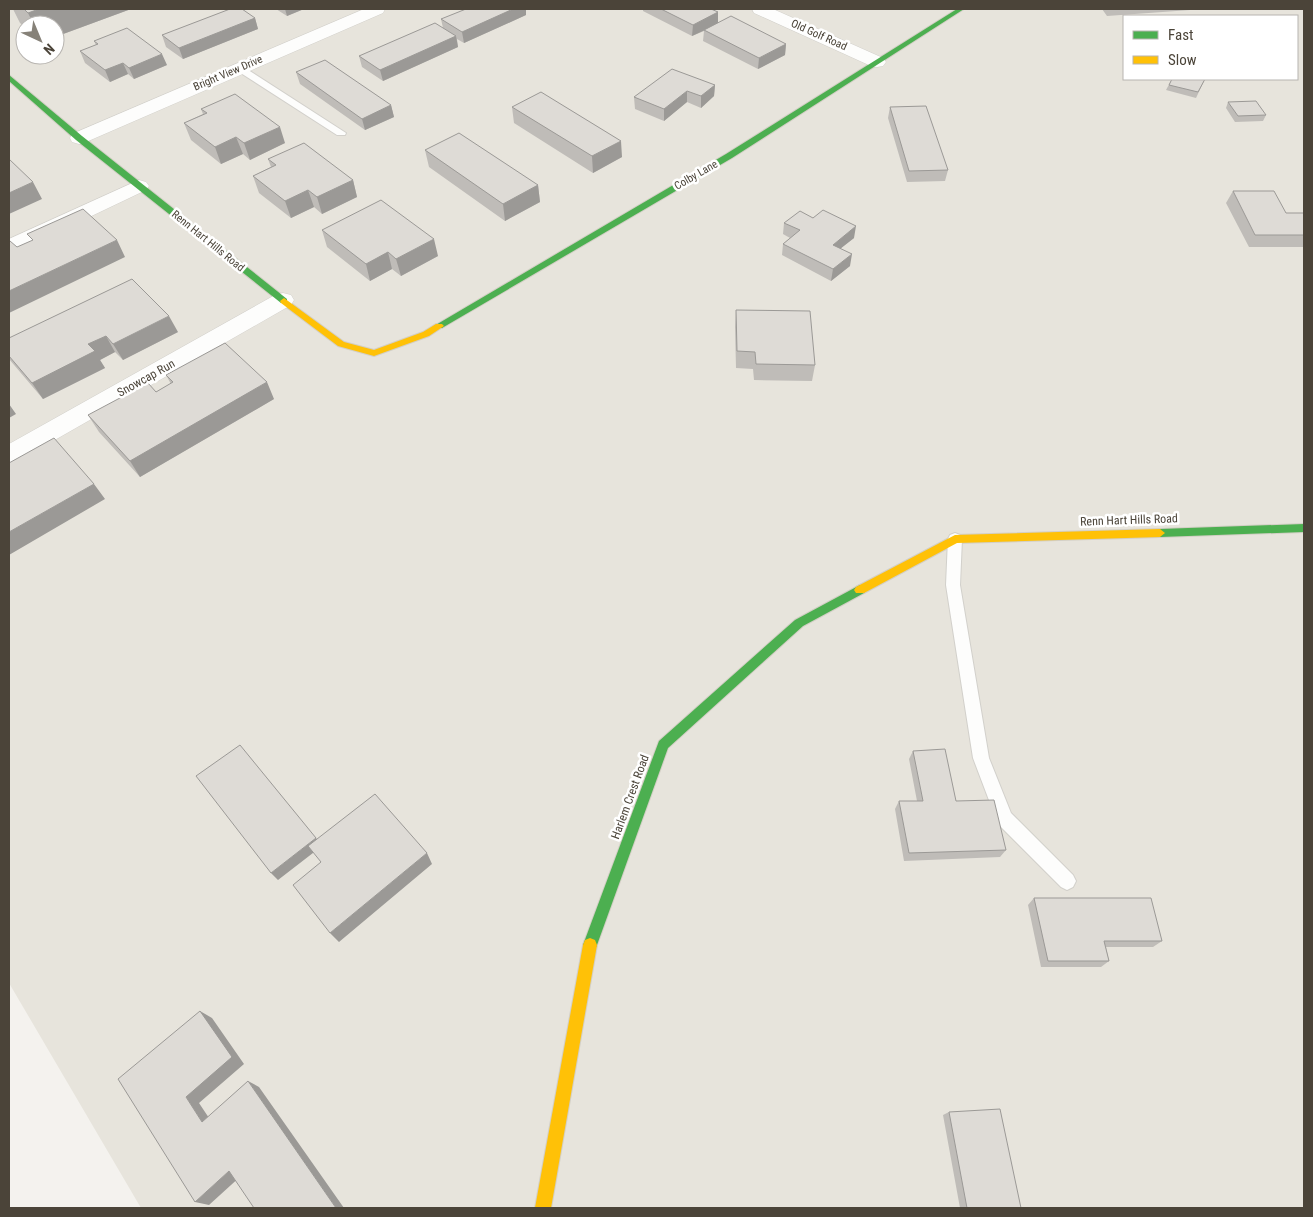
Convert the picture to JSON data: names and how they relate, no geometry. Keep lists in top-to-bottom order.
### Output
{
  "streets": {
    "street": [
      "Old Golf Road",
      "Bright View Drive",
      "Colby Lane",
      "Renn Hart Hills Road",
      "Snowcap Run",
      "Harlem Crest Road"
    ]
  },
  "crossings": [
    ["Old Golf Road", "Colby Lane"],
    ["Bright View Drive", "Renn Hart Hills Road"],
    ["Colby Lane", "Renn Hart Hills Road"],
    ["Renn Hart Hills Road", "Snowcap Run"],
    ["Renn Hart Hills Road", "Harlem Crest Road"]
  ],
  "legend": ["Fast", "Slow"],
  "north": "bottom right"
}
